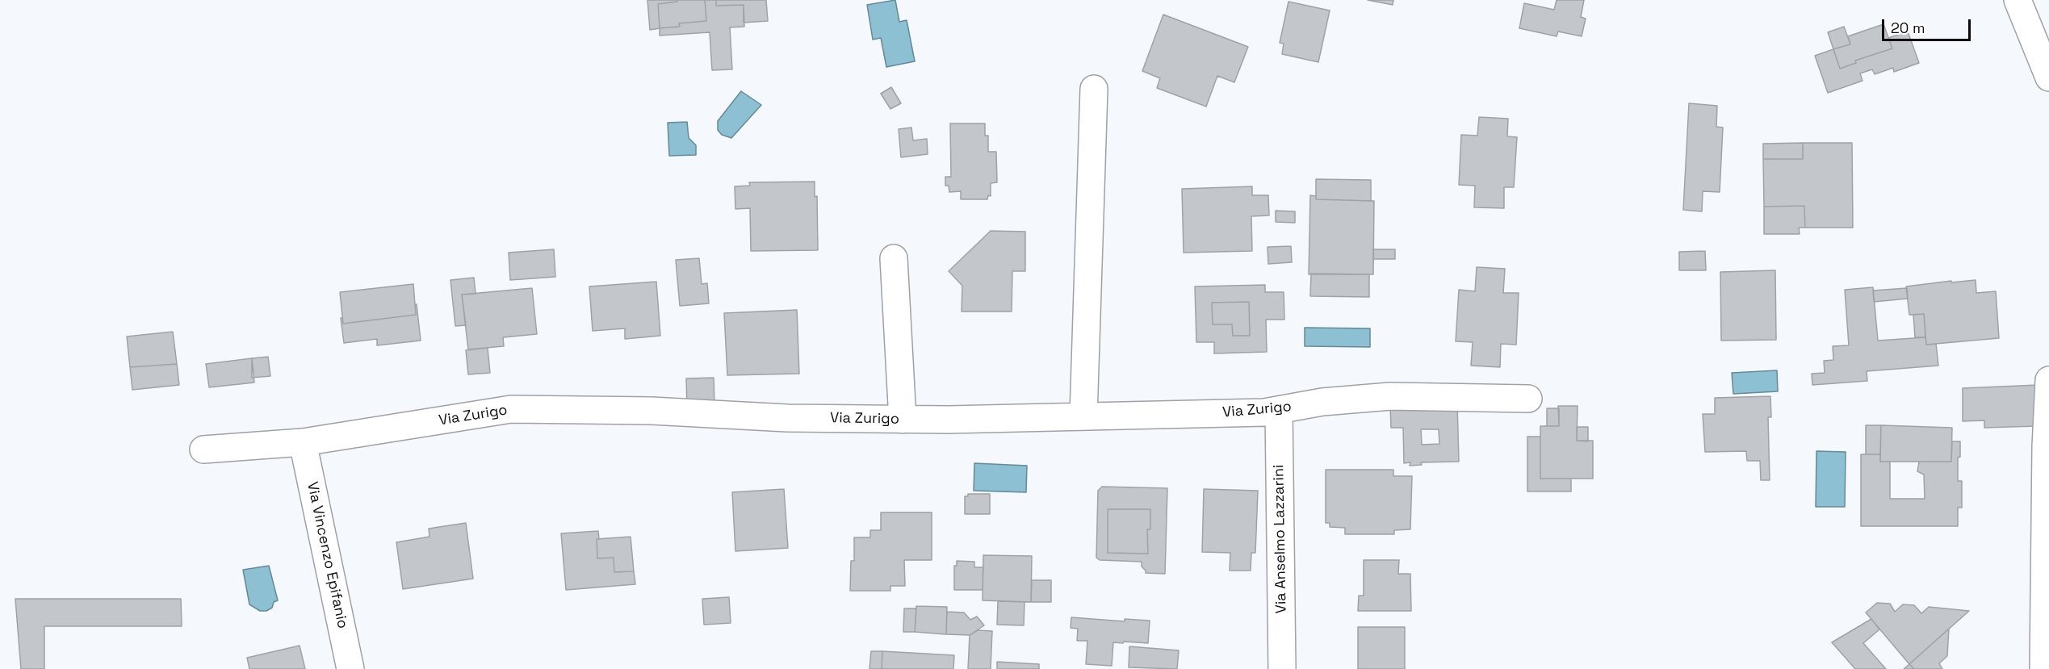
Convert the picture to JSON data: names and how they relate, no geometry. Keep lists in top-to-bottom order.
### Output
{
  "streets": {
    "street": ["Via Zurigo", "Via Anselmo Lazzarini", "Via Vincenzo Epifanio"]
  },
  "crossings": [
    ["Via Zurigo", "Via Anselmo Lazzarini"],
    ["Via Zurigo", "Via Vincenzo Epifanio"]
  ],
  "scale_bar": "20 m"
}
